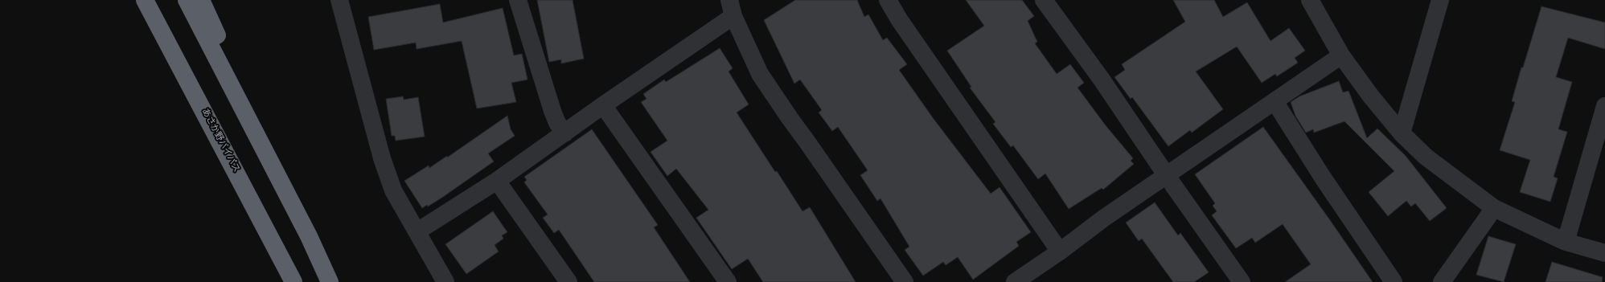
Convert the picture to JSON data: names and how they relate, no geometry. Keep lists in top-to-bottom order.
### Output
{
  "streets": {
    "highway": ["あさか野バイパス"]
  }
}
